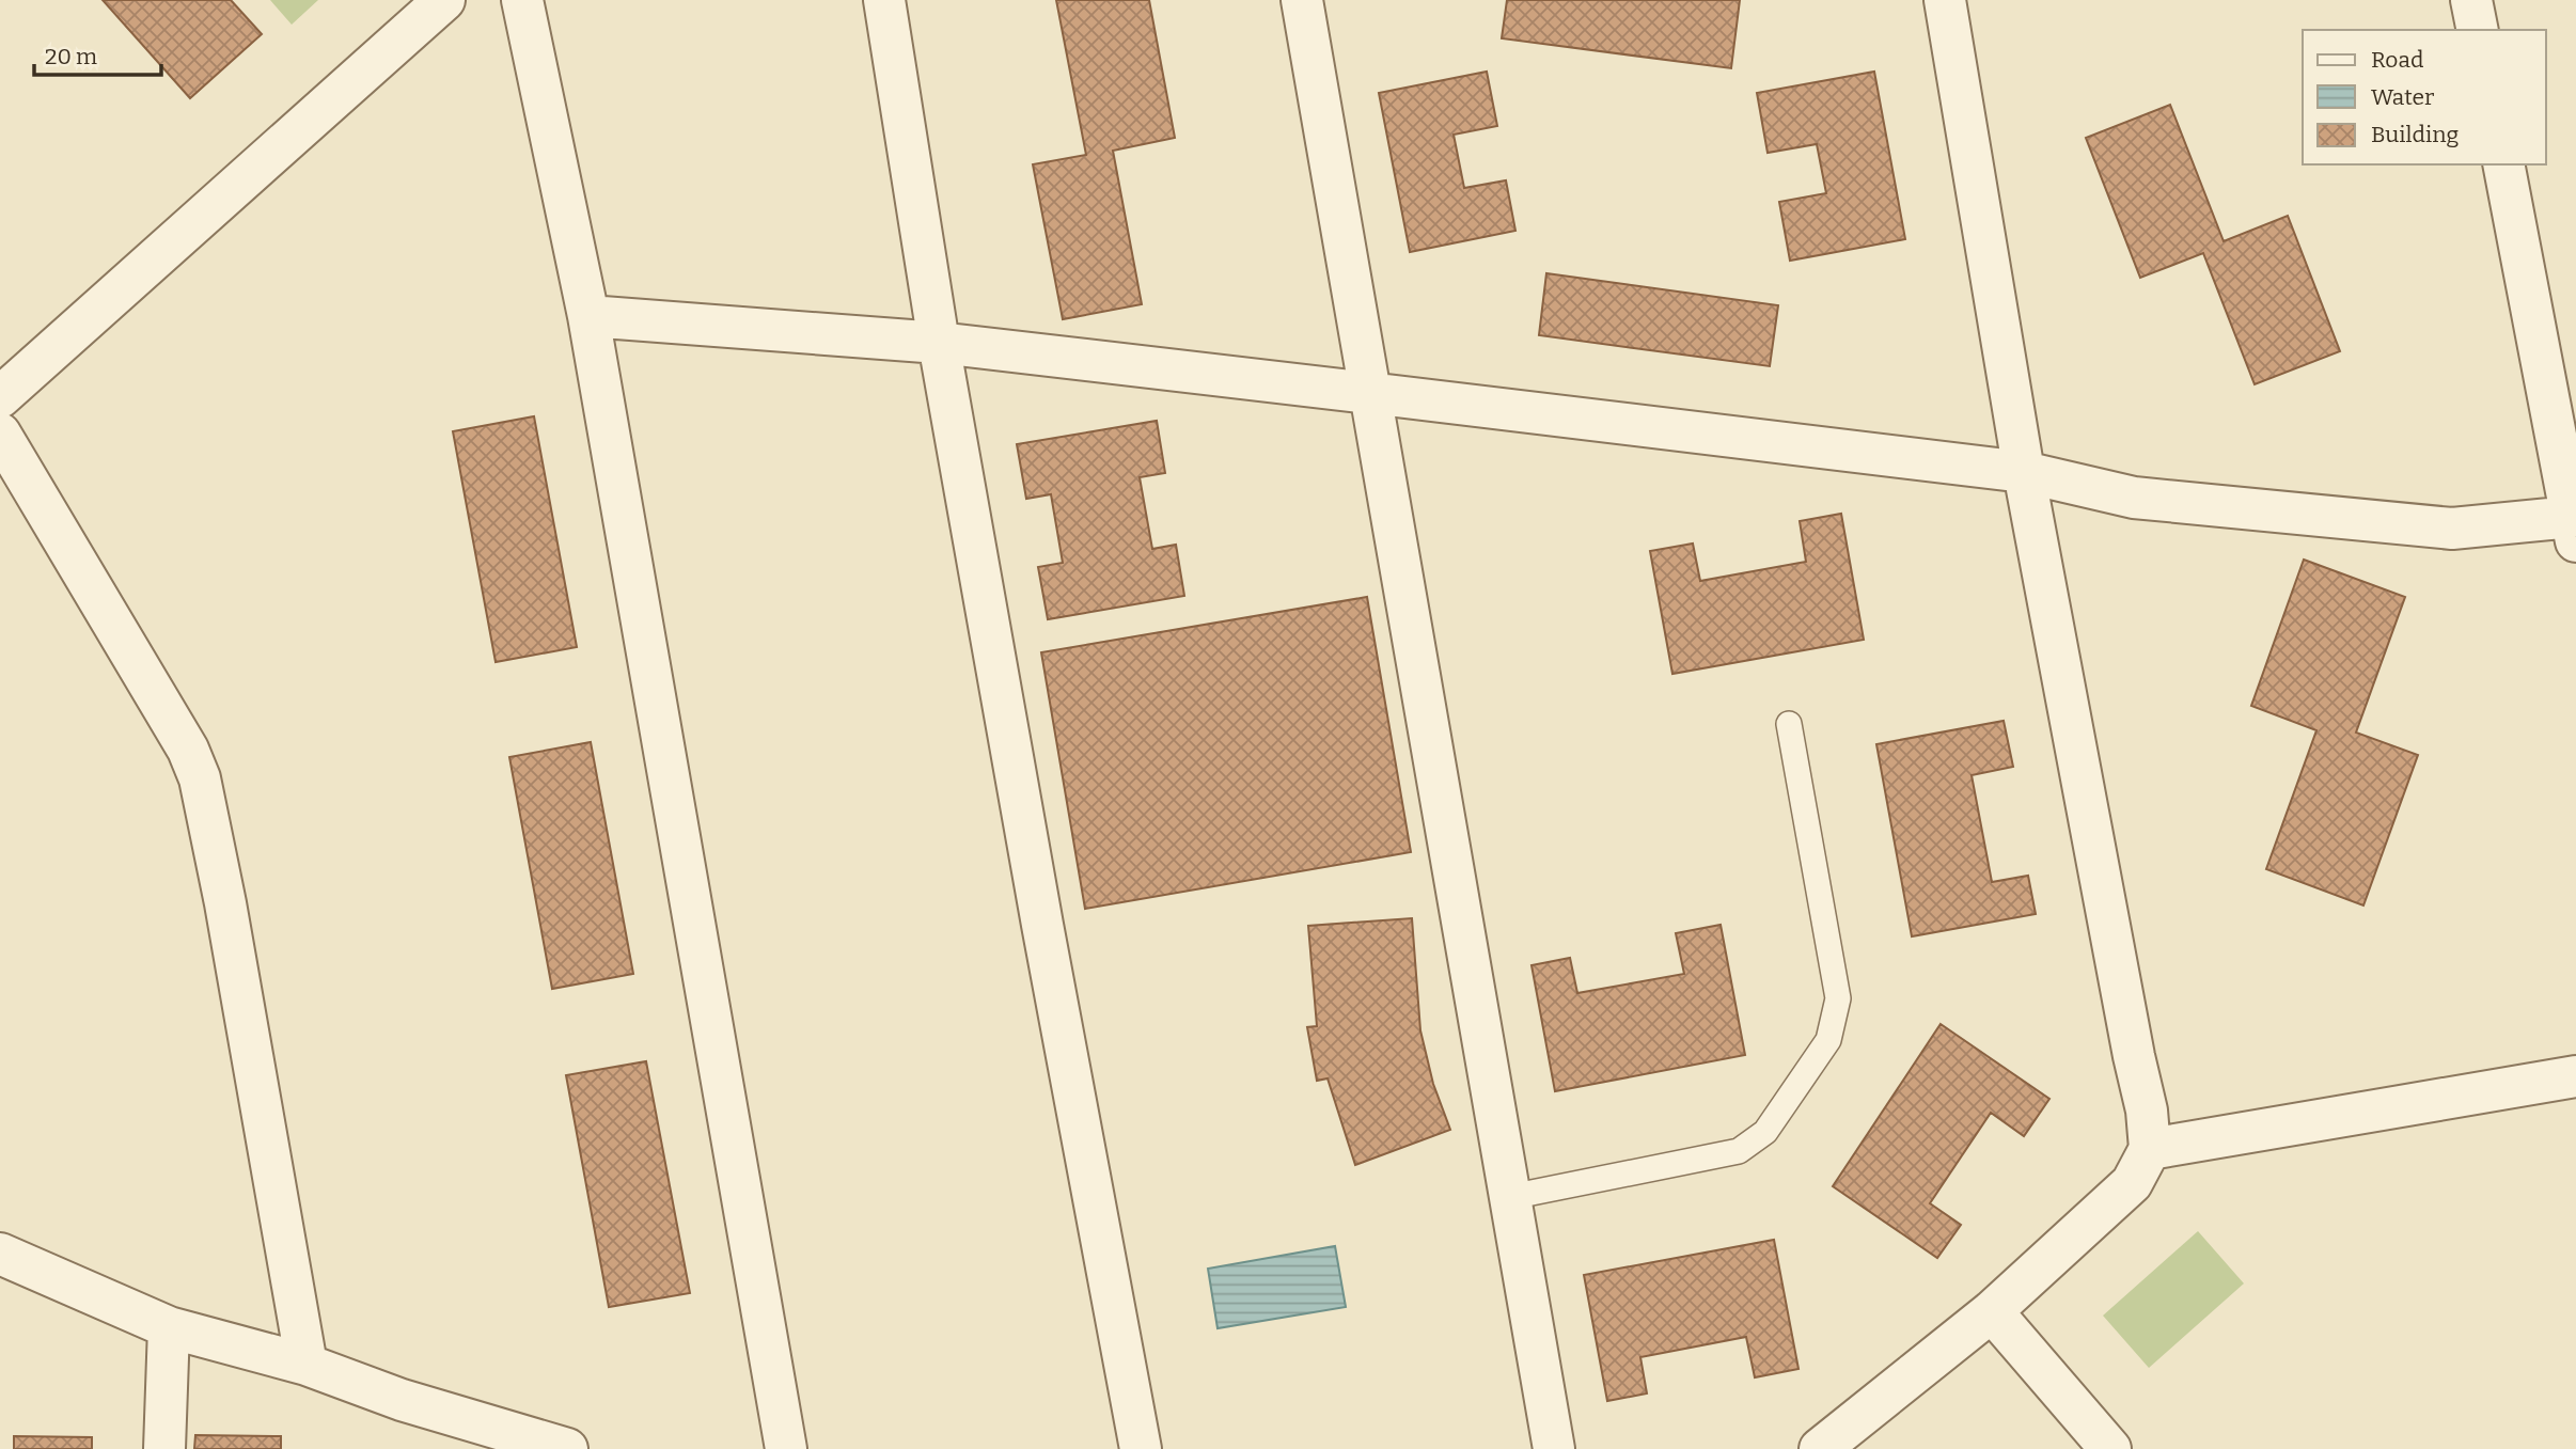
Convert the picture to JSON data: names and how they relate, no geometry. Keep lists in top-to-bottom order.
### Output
{
  "legend": ["Road", "Water", "Building"],
  "scale_bar": "20 m"
}
